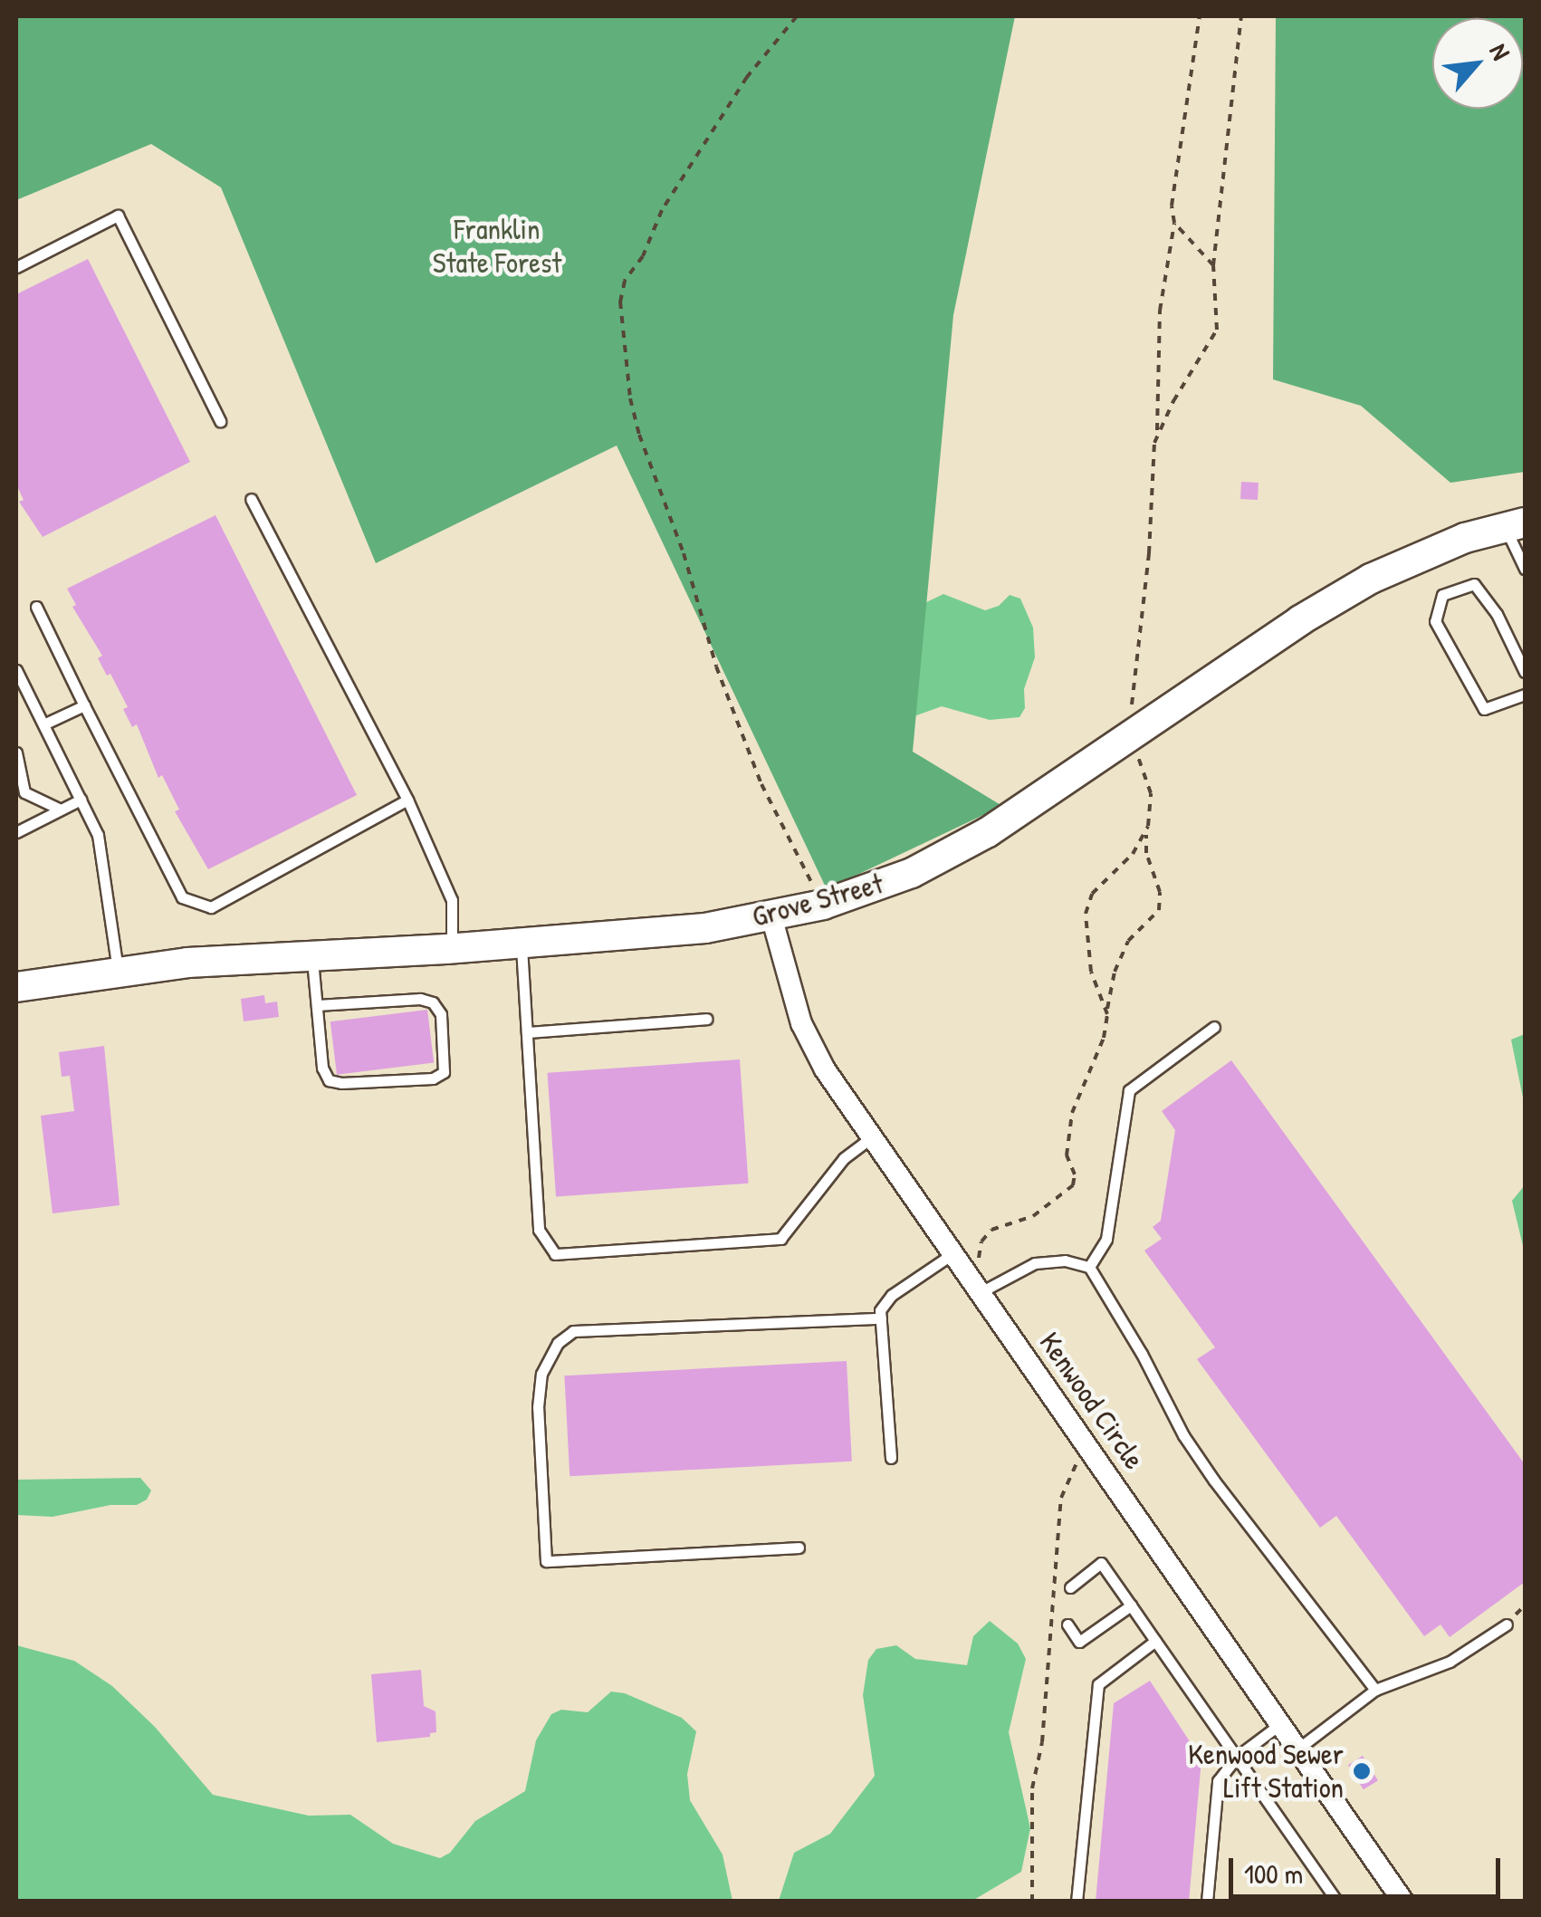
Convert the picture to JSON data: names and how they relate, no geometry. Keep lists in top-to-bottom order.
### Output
{
  "streets": {
    "main road": ["Grove Street"],
    "street": ["Kenwood Circle"]
  },
  "crossings": [
    ["Grove Street", "Kenwood Circle"]
  ],
  "parks": ["Franklin State Forest"],
  "places": ["Kenwood Sewer Lift Station"],
  "scale_bar": "100 m",
  "north": "top right"
}
